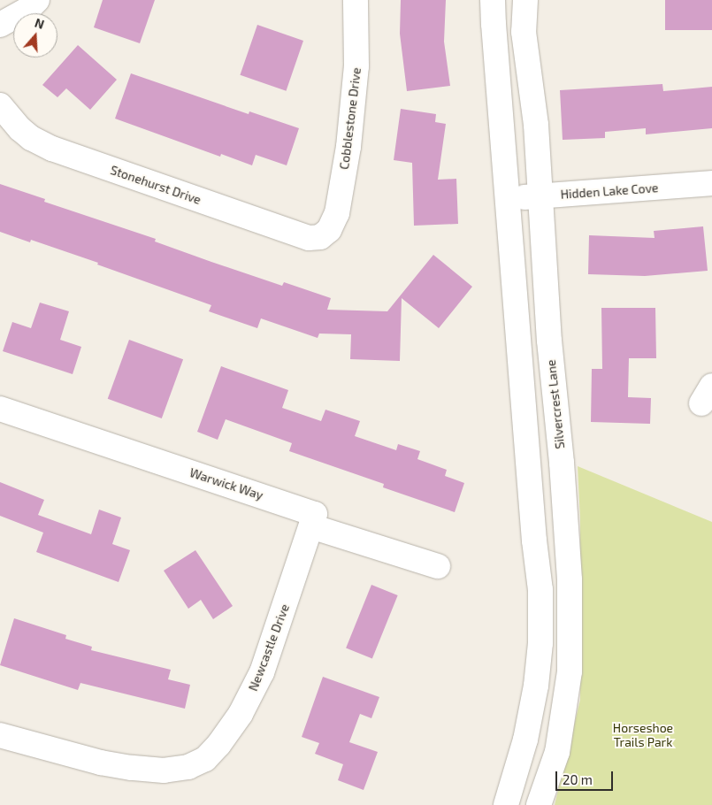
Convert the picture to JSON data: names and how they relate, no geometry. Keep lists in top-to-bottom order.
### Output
{
  "streets": {
    "street": [
      "Cobblestone Drive",
      "Stonehurst Drive",
      "Hidden Lake Cove",
      "Silvercrest Lane",
      "Warwick Way",
      "Newcastle Drive"
    ]
  },
  "crossings": [
    ["Cobblestone Drive", "Stonehurst Drive"],
    ["Hidden Lake Cove", "Silvercrest Lane"],
    ["Warwick Way", "Newcastle Drive"]
  ],
  "parks": ["Horseshoe Trails Park"],
  "scale_bar": "20 m",
  "north": "top"
}
